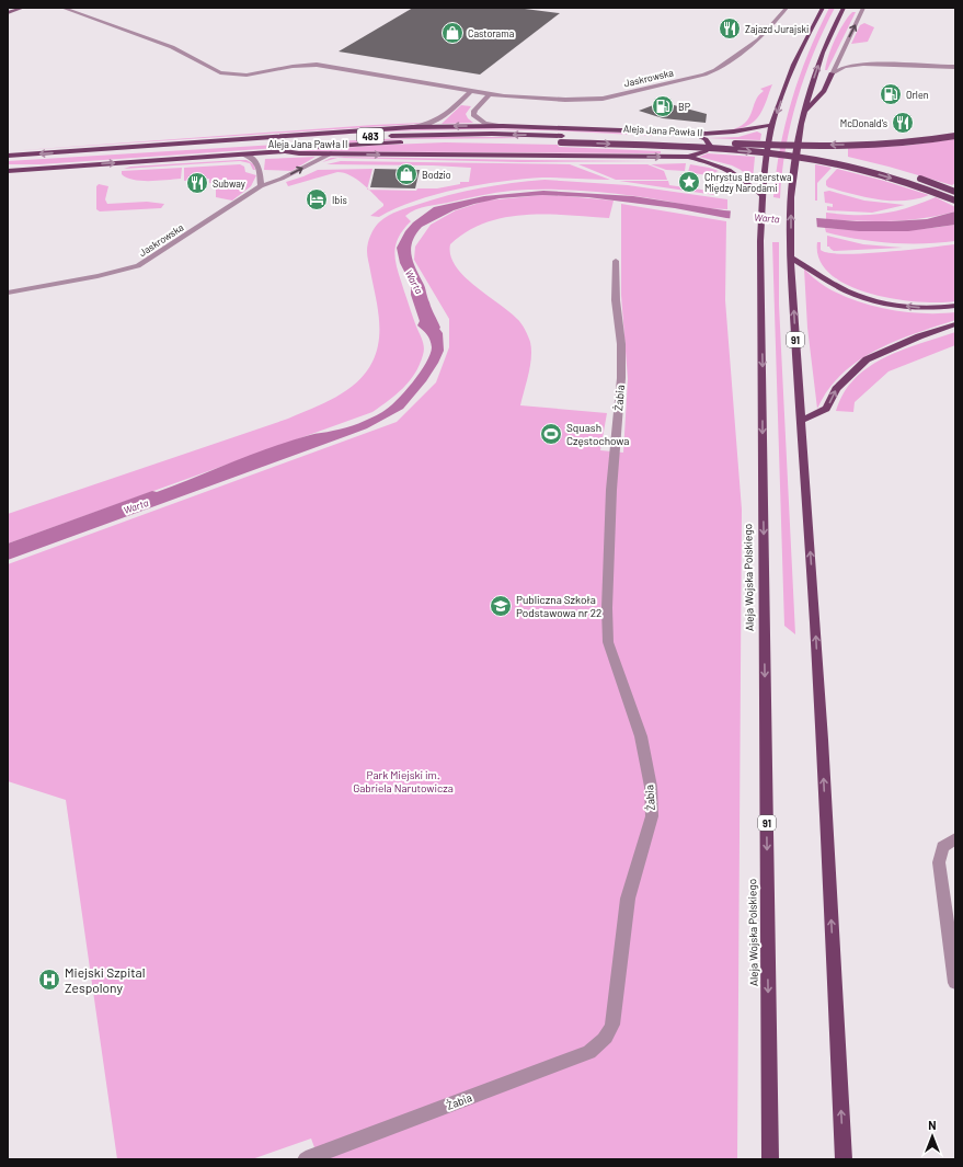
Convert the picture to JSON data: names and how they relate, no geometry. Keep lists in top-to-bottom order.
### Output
{
  "streets": {
    "main road": [
      "Aleja Jana Pawła II",
      "483",
      "91",
      "Aleja Wojska Polskiego"
    ],
    "street": ["Jaskrowska", "Żabia"]
  },
  "crossings": [
    ["Jaskrowska", "Aleja Jana Pawła II"]
  ],
  "water": ["Warta"],
  "parks": ["Park Miejski im. Gabriela Narutowicza"],
  "places": {
    "restaurant": ["Zajazd Jurajski", "McDonald's", "Subway"],
    "shop": ["Castorama", "Bodzio"],
    "fuel station": ["Orlen", "BP"],
    "place": ["Chrystus Braterstwa Między Narodami"],
    "hotel": ["Ibis"],
    "sports": ["Squash Częstochowa"],
    "school or university": ["Publiczna Szkoła Podstawowa nr 22"],
    "hospital": ["Miejski Szpital Zespolony"]
  },
  "north": "top"
}
